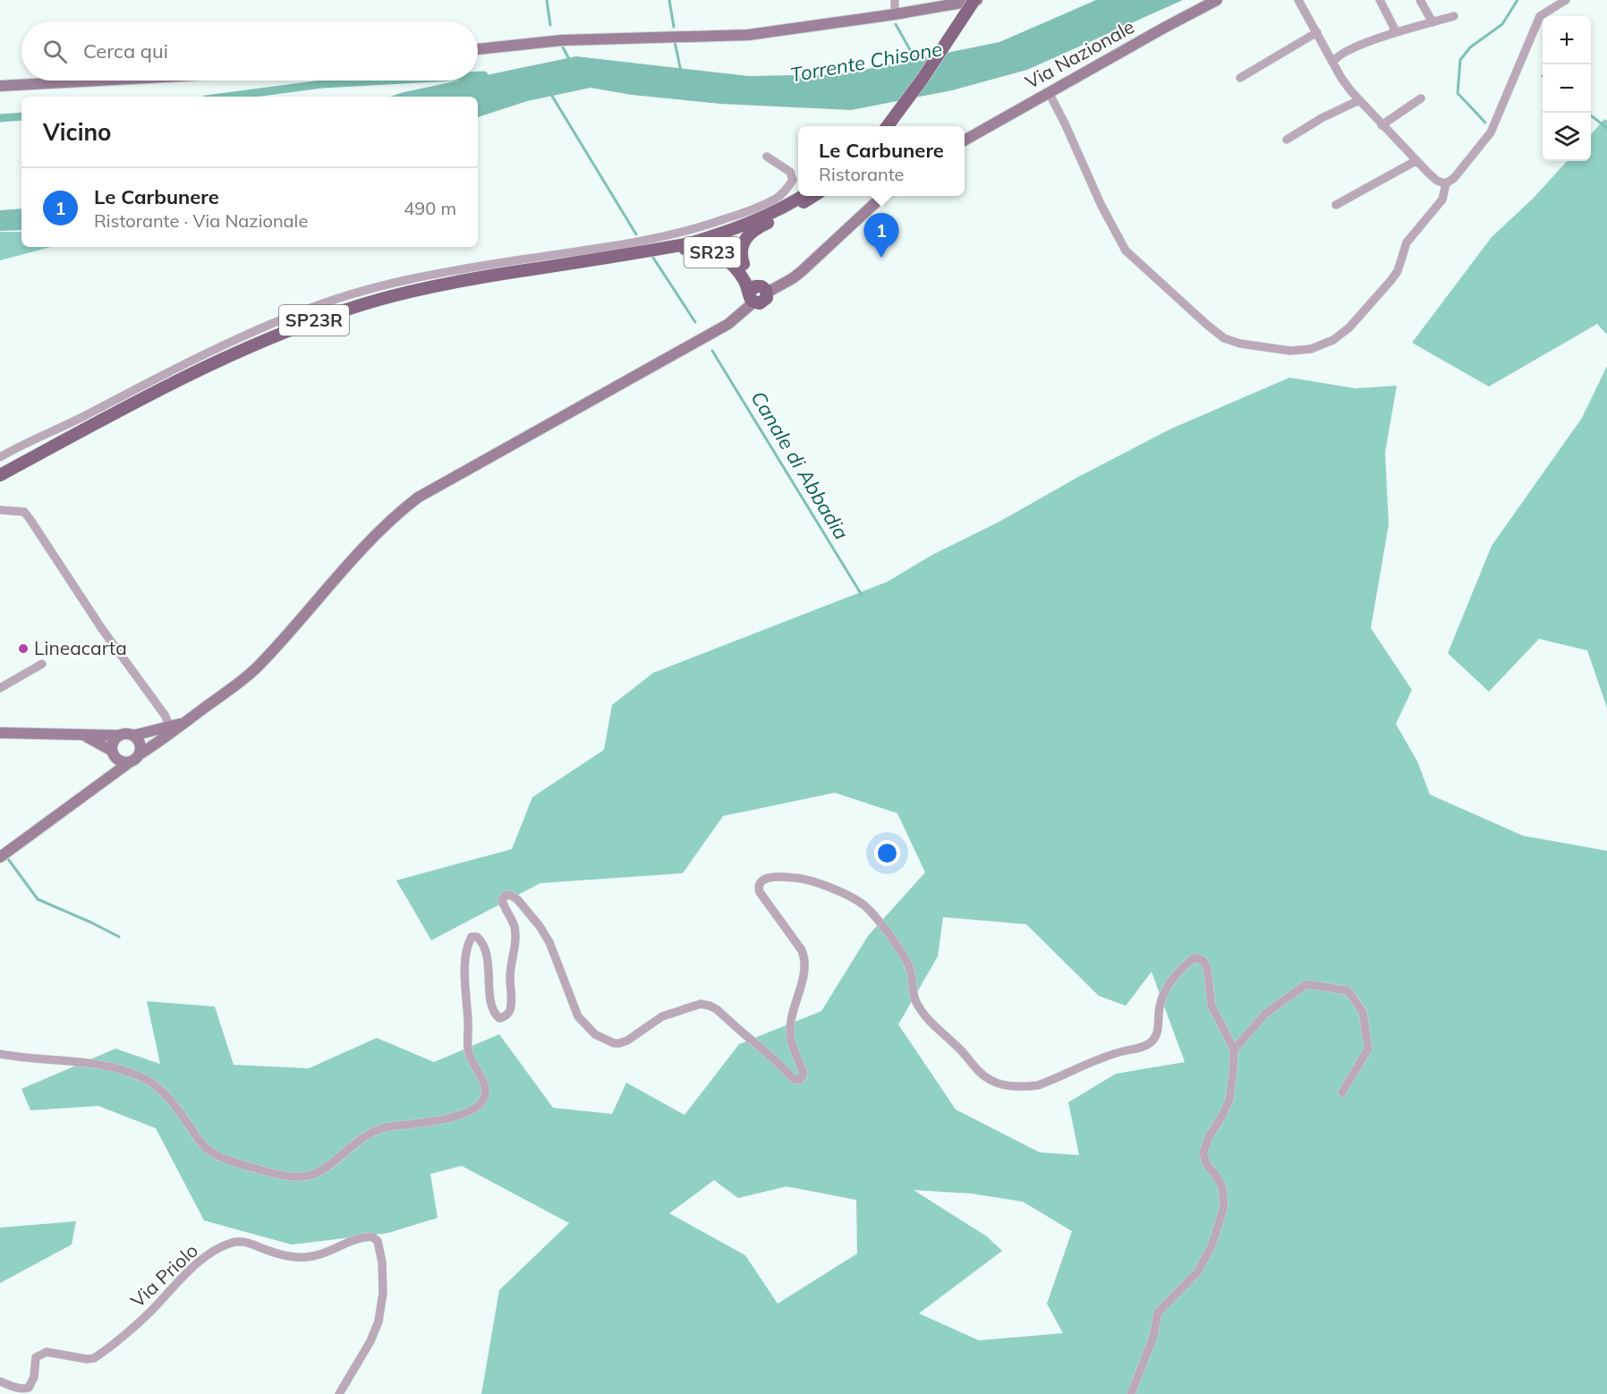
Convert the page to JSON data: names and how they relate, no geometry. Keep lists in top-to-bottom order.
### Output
{
  "streets": {
    "main road": ["Via Nazionale", "SR23", "SP23R"],
    "street": ["Via Priolo"]
  },
  "crossings": [
    ["SR23", "SP23R"]
  ],
  "water": ["Torrente Chisone", "Canale di Abbadia"],
  "places": ["Lineacarta"],
  "page": {
    "map_buttons": ["+", "−"],
    "search": "Cerca qui",
    "heading": "Vicino",
    "popup": ["Le Carbunere", "Ristorante"],
    "list": [
      {
        "mark": "1",
        "name": "Le Carbunere",
        "note": "Ristorante · Via Nazionale",
        "value": "490 m"
      }
    ],
    "pins": "1"
  }
}
